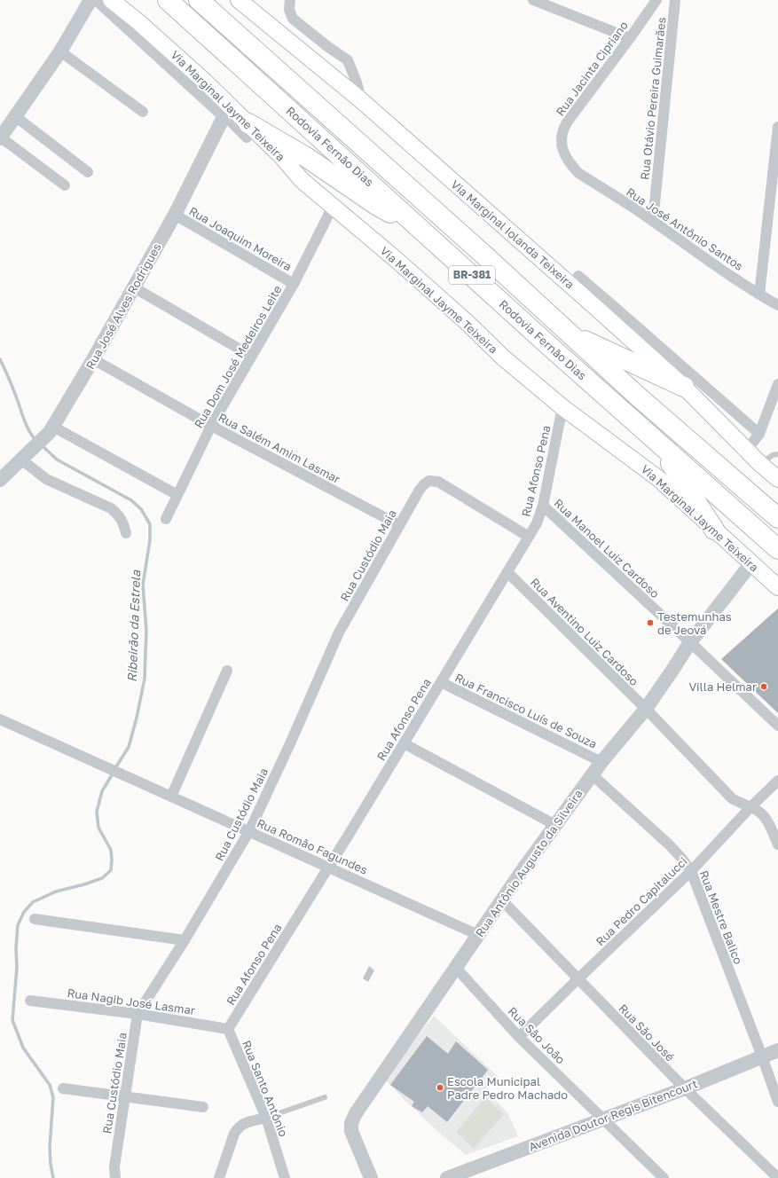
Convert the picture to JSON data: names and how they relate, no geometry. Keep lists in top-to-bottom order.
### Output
{
  "streets": {
    "highway": ["Rodovia Fernão Dias", "BR-381"],
    "main road": ["Via Marginal Jayme Teixeira", "Via Marginal Iolanda Teixeira"],
    "street": [
      "Rua Jacinta Cipriano",
      "Rua Otávio Pereira Guimarães",
      "Rua José Antônio Santos",
      "Rua Joaquim Moreira",
      "Rua José Alves Rodrigues",
      "Rua Dom José Medeiros Leite",
      "Rua Salém Amim Lasmar",
      "Rua Afonso Pena",
      "Rua Manoel Luiz Cardoso",
      "Rua Custódio Maia",
      "Rua Aventino Luiz Cardoso",
      "Rua Francisco Luís de Souza",
      "Rua Romão Fagundes",
      "Rua Antônio Augusto da Silveira",
      "Rua Pedro Capitalucci",
      "Rua Mestre Balico",
      "Rua Nagib José Lasmar",
      "Rua São José",
      "Rua São João",
      "Rua Santo Antônio",
      "Avenida Doutor Regis Bitencourt"
    ]
  },
  "crossings": [
    ["Rua Jacinta Cipriano", "Rua José Antônio Santos"],
    ["Rua Otávio Pereira Guimarães", "Rua José Antônio Santos"],
    ["Via Marginal Jayme Teixeira", "Rua Dom José Medeiros Leite"],
    ["Via Marginal Jayme Teixeira", "Rua Afonso Pena"],
    ["Via Marginal Jayme Teixeira", "Rua Antônio Augusto da Silveira"],
    ["Rua Joaquim Moreira", "Rua José Alves Rodrigues"],
    ["Rua Joaquim Moreira", "Rua Dom José Medeiros Leite"],
    ["Rua José Alves Rodrigues", "Rua Salém Amim Lasmar"],
    ["Rua Dom José Medeiros Leite", "Rua Salém Amim Lasmar"],
    ["Rua Salém Amim Lasmar", "Rua Custódio Maia"],
    ["Rua Afonso Pena", "Rua Manoel Luiz Cardoso"],
    ["Rua Afonso Pena", "Rua Custódio Maia"],
    ["Rua Afonso Pena", "Rua Aventino Luiz Cardoso"],
    ["Rua Afonso Pena", "Rua Francisco Luís de Souza"],
    ["Rua Afonso Pena", "Rua Romão Fagundes"],
    ["Rua Afonso Pena", "Rua Nagib José Lasmar"],
    ["Rua Afonso Pena", "Rua Santo Antônio"],
    ["Rua Manoel Luiz Cardoso", "Rua Antônio Augusto da Silveira"],
    ["Rua Custódio Maia", "Rua Romão Fagundes"],
    ["Rua Custódio Maia", "Rua Nagib José Lasmar"],
    ["Rua Aventino Luiz Cardoso", "Rua Antônio Augusto da Silveira"],
    ["Rua Aventino Luiz Cardoso", "Rua Pedro Capitalucci"],
    ["Rua Francisco Luís de Souza", "Rua Antônio Augusto da Silveira"],
    ["Rua Romão Fagundes", "Rua Antônio Augusto da Silveira"],
    ["Rua Antônio Augusto da Silveira", "Rua Mestre Balico"],
    ["Rua Antônio Augusto da Silveira", "Rua São José"],
    ["Rua Antônio Augusto da Silveira", "Rua São João"],
    ["Rua Pedro Capitalucci", "Rua Mestre Balico"],
    ["Rua Pedro Capitalucci", "Rua São José"],
    ["Rua Pedro Capitalucci", "Rua São João"],
    ["Rua Mestre Balico", "Avenida Doutor Regis Bitencourt"],
    ["Rua Nagib José Lasmar", "Rua Santo Antônio"],
    ["Rua São José", "Avenida Doutor Regis Bitencourt"],
    ["Rua São João", "Avenida Doutor Regis Bitencourt"]
  ],
  "water": ["Ribeirão da Estrela"],
  "places": ["Testemunhas de Jeová", "Villa Helmar", "Escola Municipal Padre Pedro Machado"]
}
